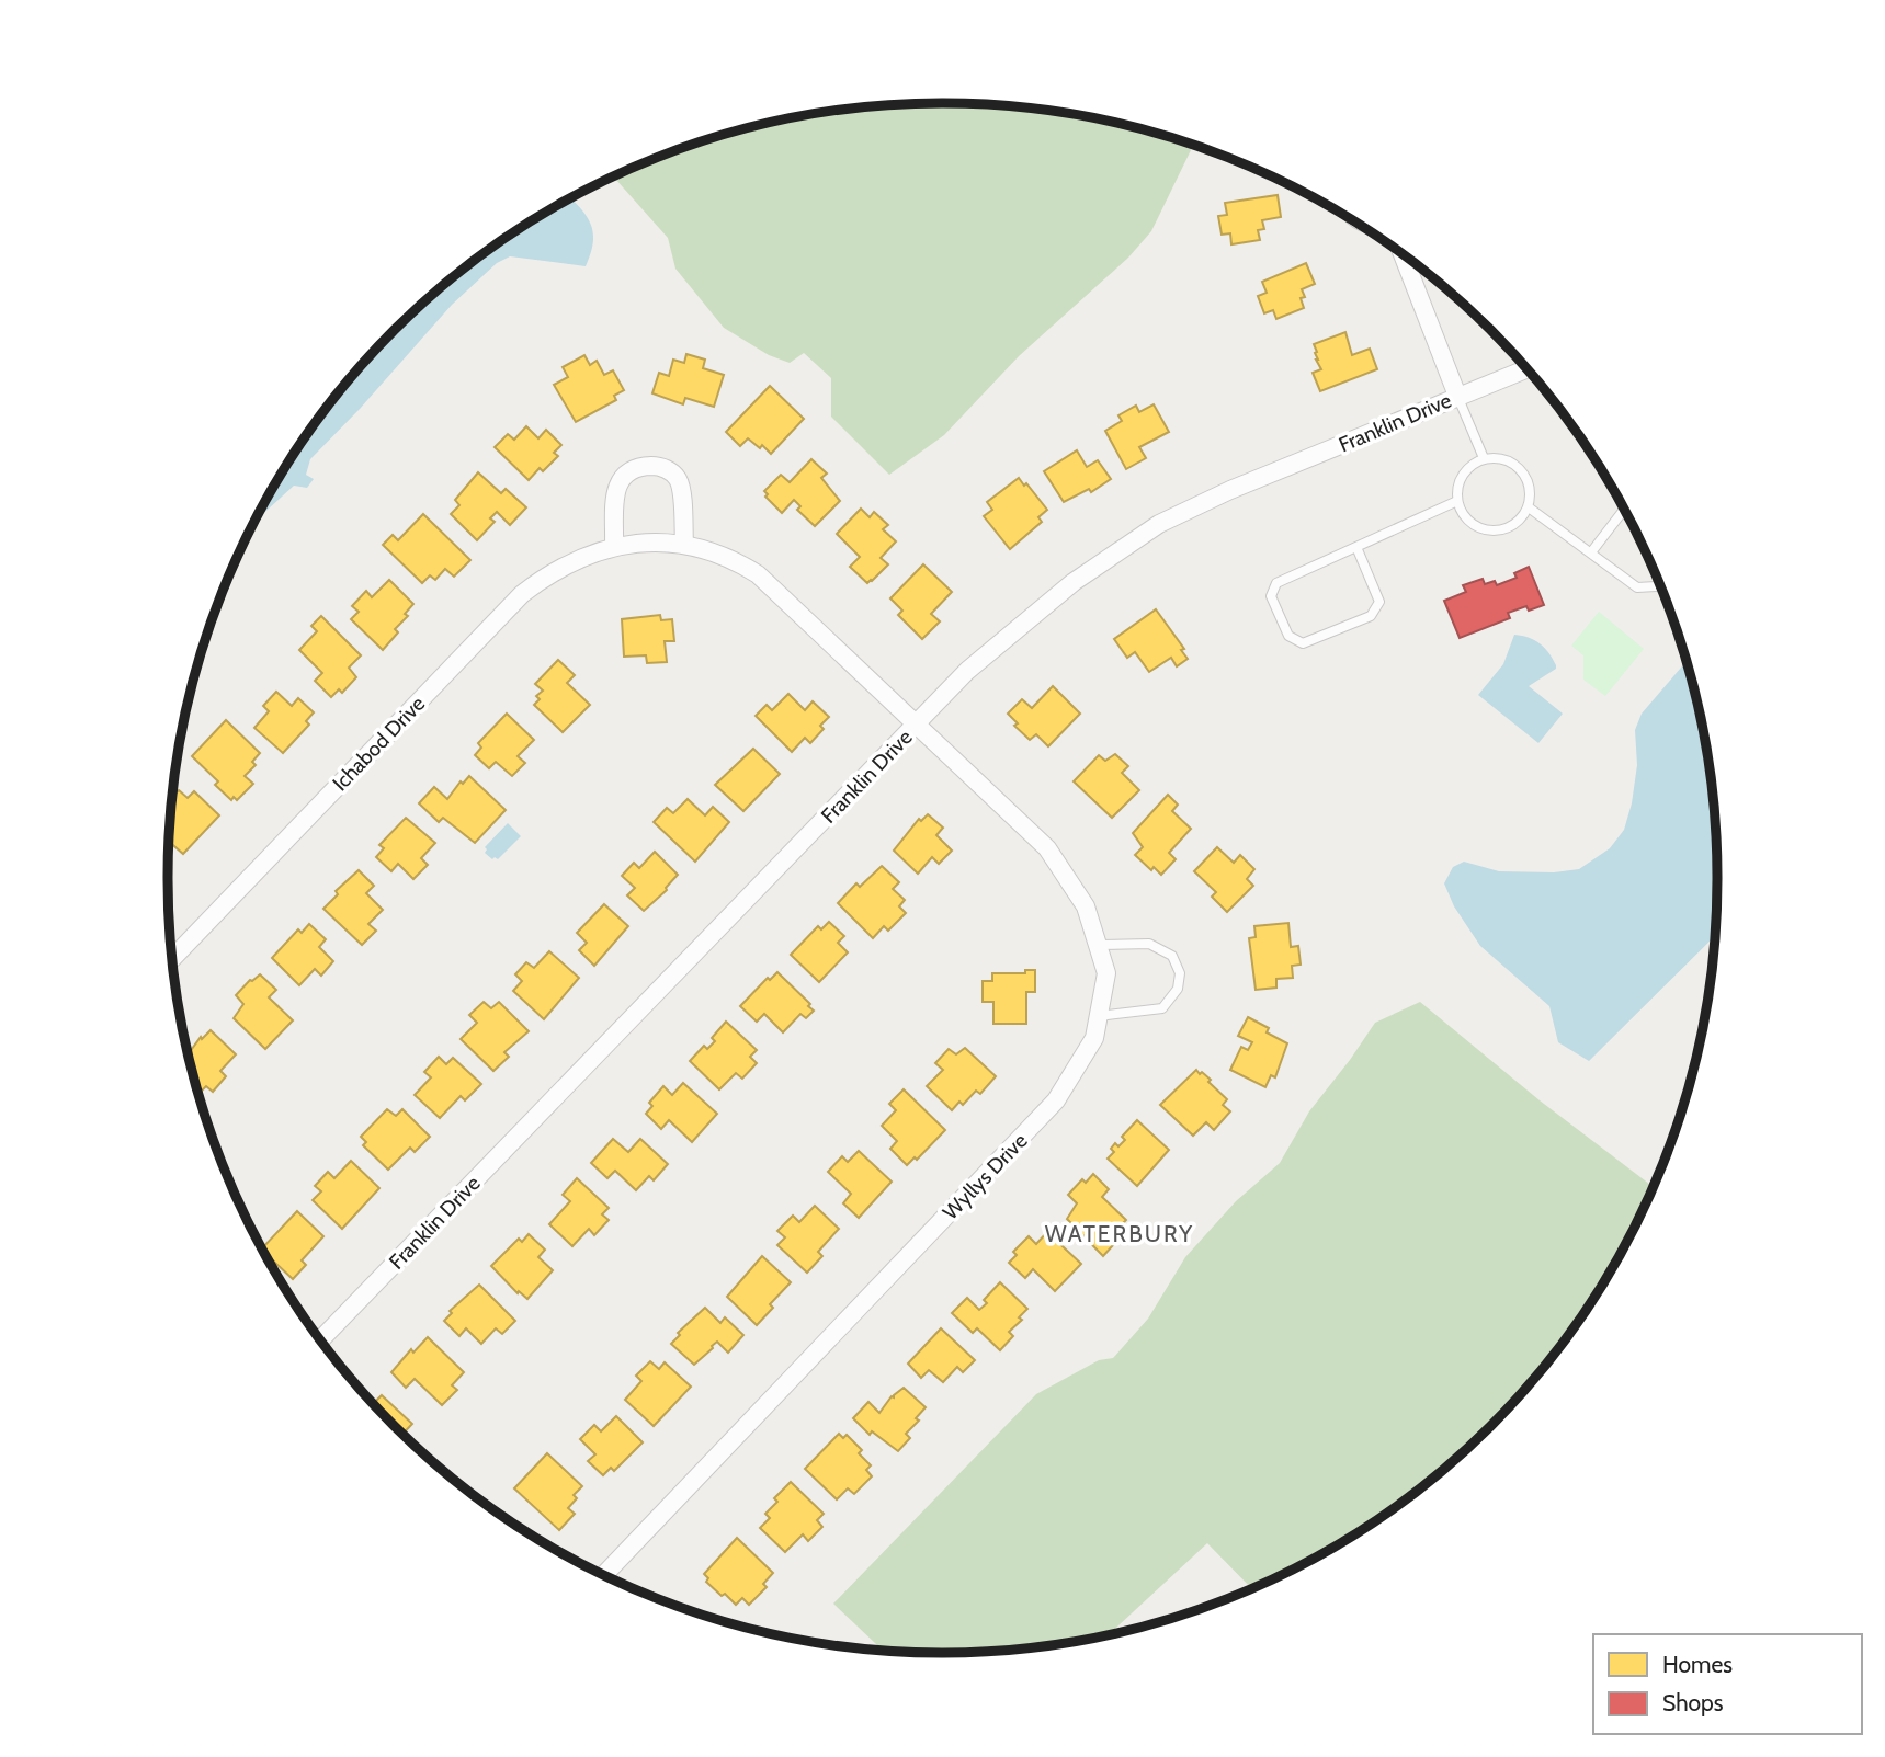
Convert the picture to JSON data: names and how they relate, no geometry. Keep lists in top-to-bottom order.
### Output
{
  "streets": {
    "street": ["Franklin Drive", "Ichabod Drive", "Wyllys Drive"]
  },
  "crossings": [
    ["Franklin Drive", "Ichabod Drive"],
    ["Franklin Drive", "Wyllys Drive"],
    ["Ichabod Drive", "Wyllys Drive"]
  ],
  "districts": ["WATERBURY"],
  "legend": ["Homes", "Shops"]
}
